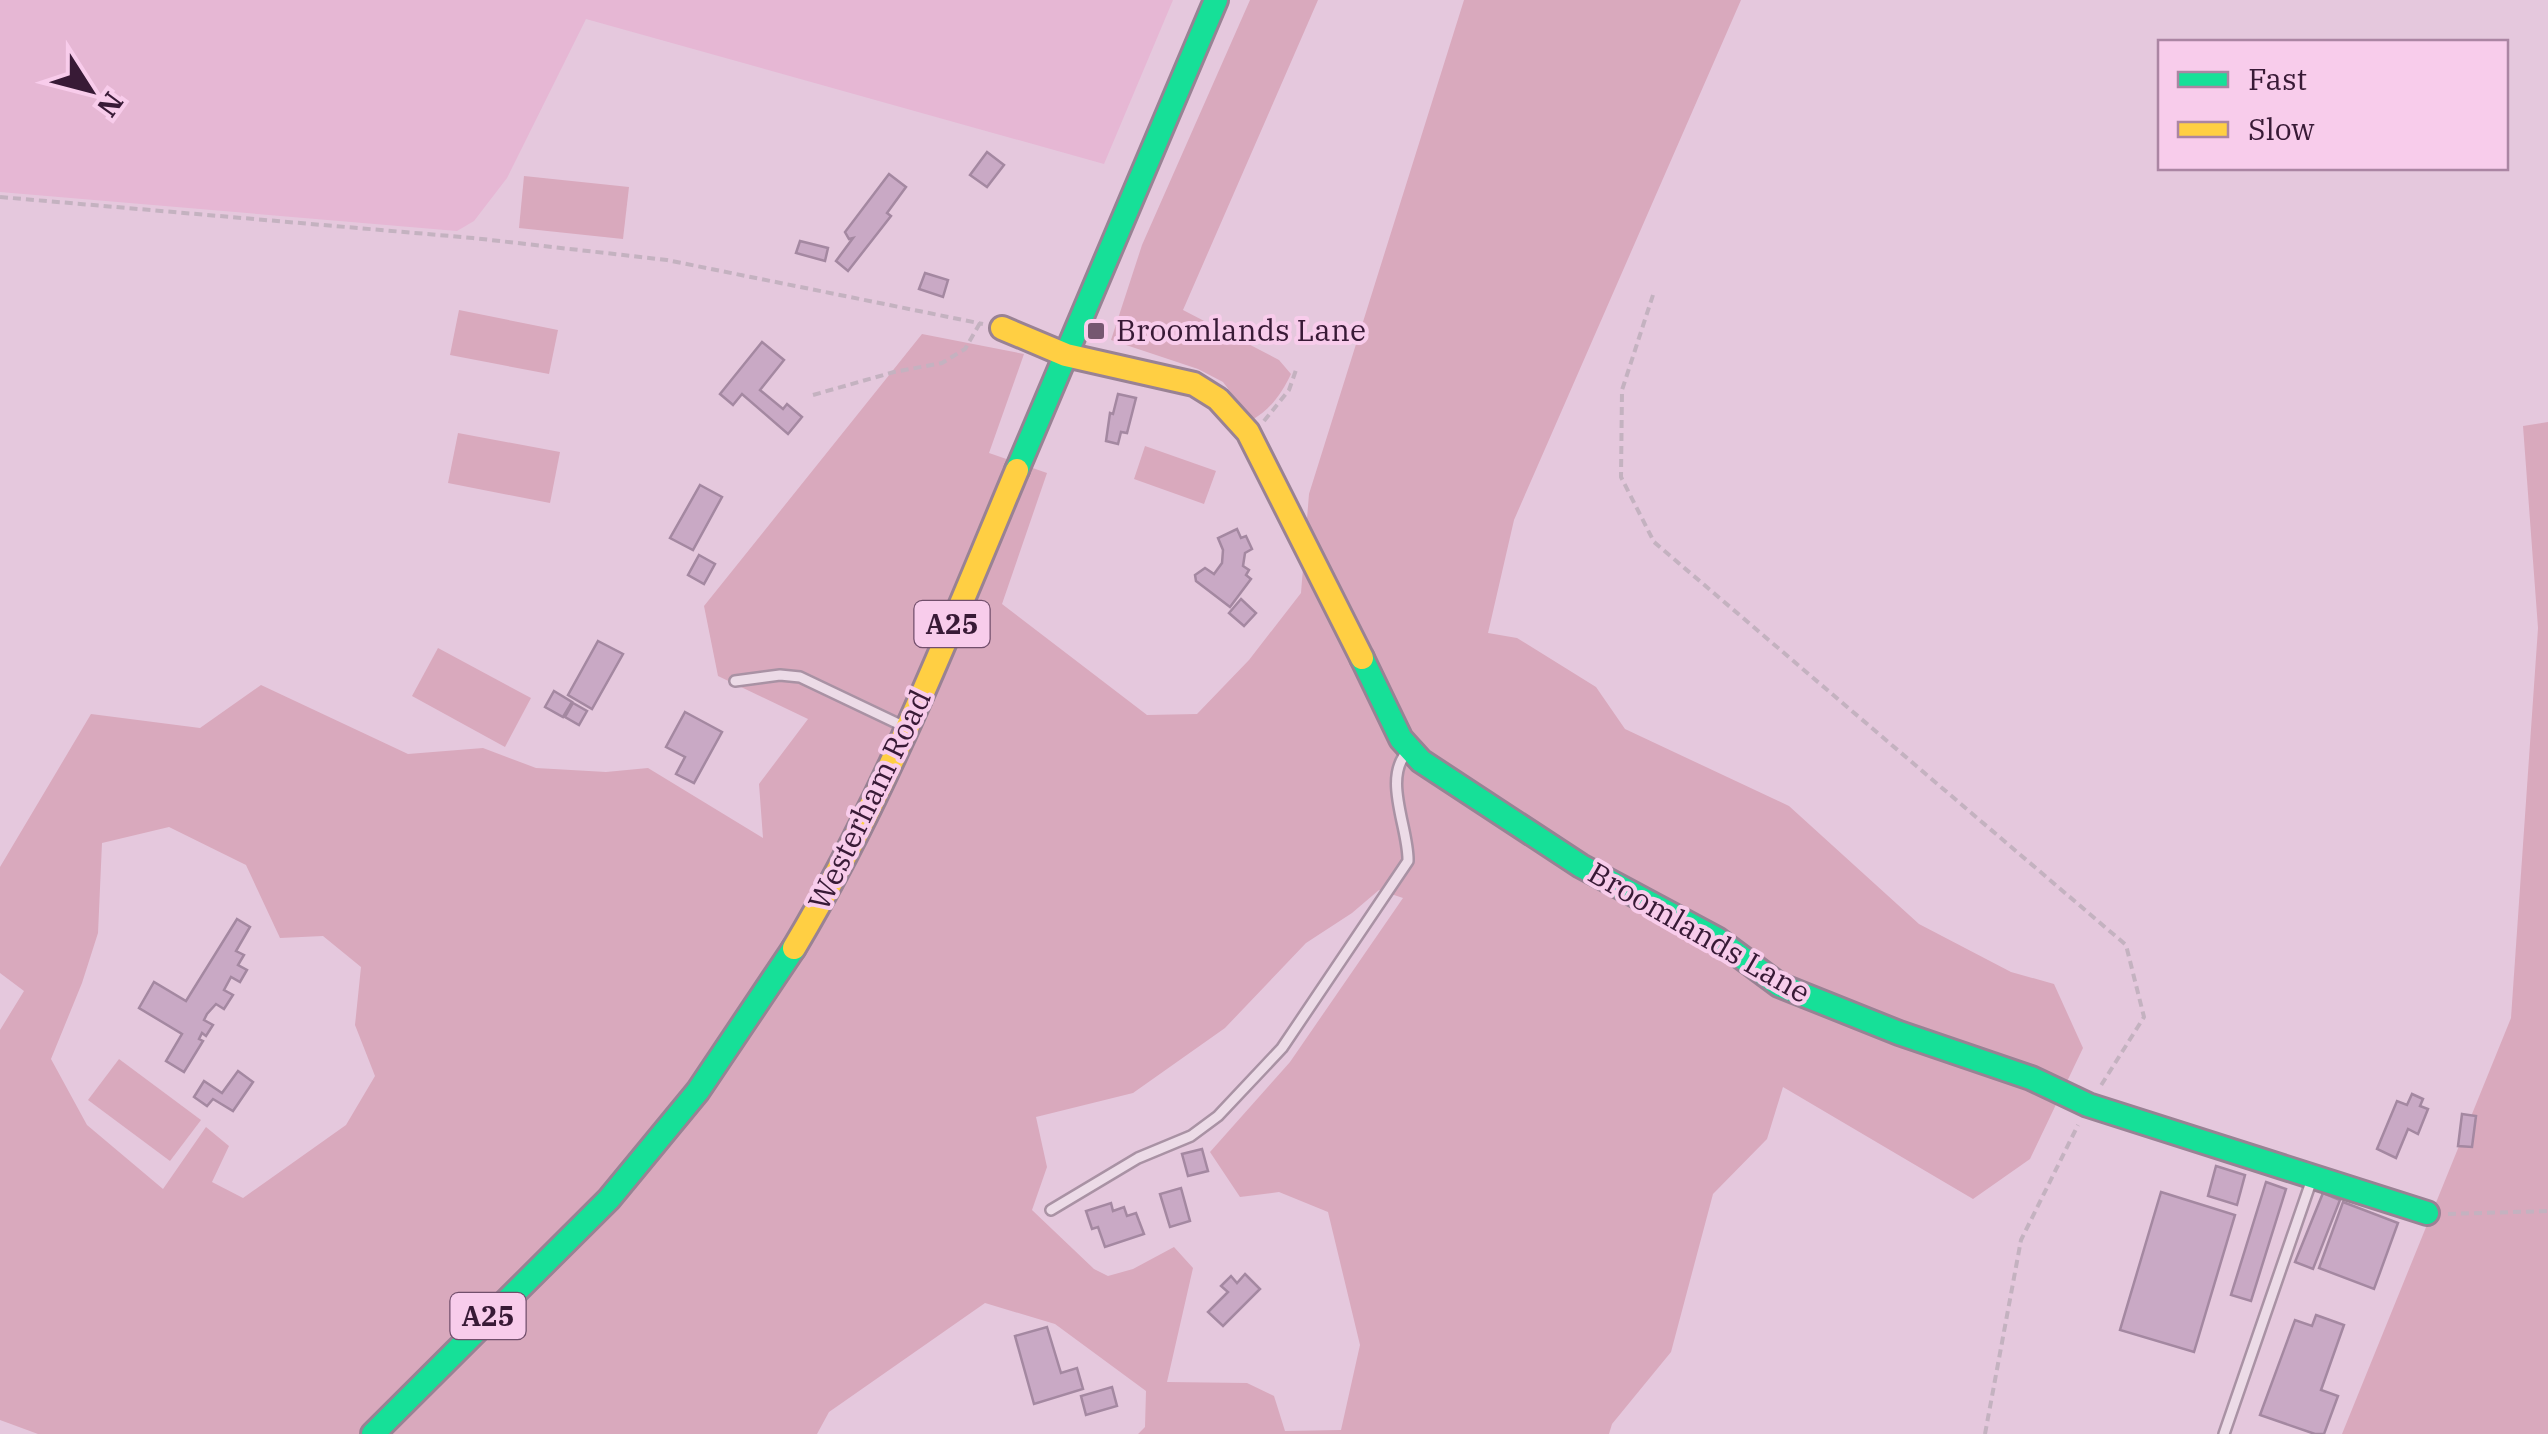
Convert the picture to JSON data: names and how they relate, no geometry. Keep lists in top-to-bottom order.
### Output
{
  "streets": {
    "street": ["A25", "Westerham Road", "Broomlands Lane"]
  },
  "crossings": [
    ["Westerham Road", "Broomlands Lane"]
  ],
  "places": {
    "transit": ["Broomlands Lane"]
  },
  "legend": ["Fast", "Slow"],
  "north": "bottom right"
}
